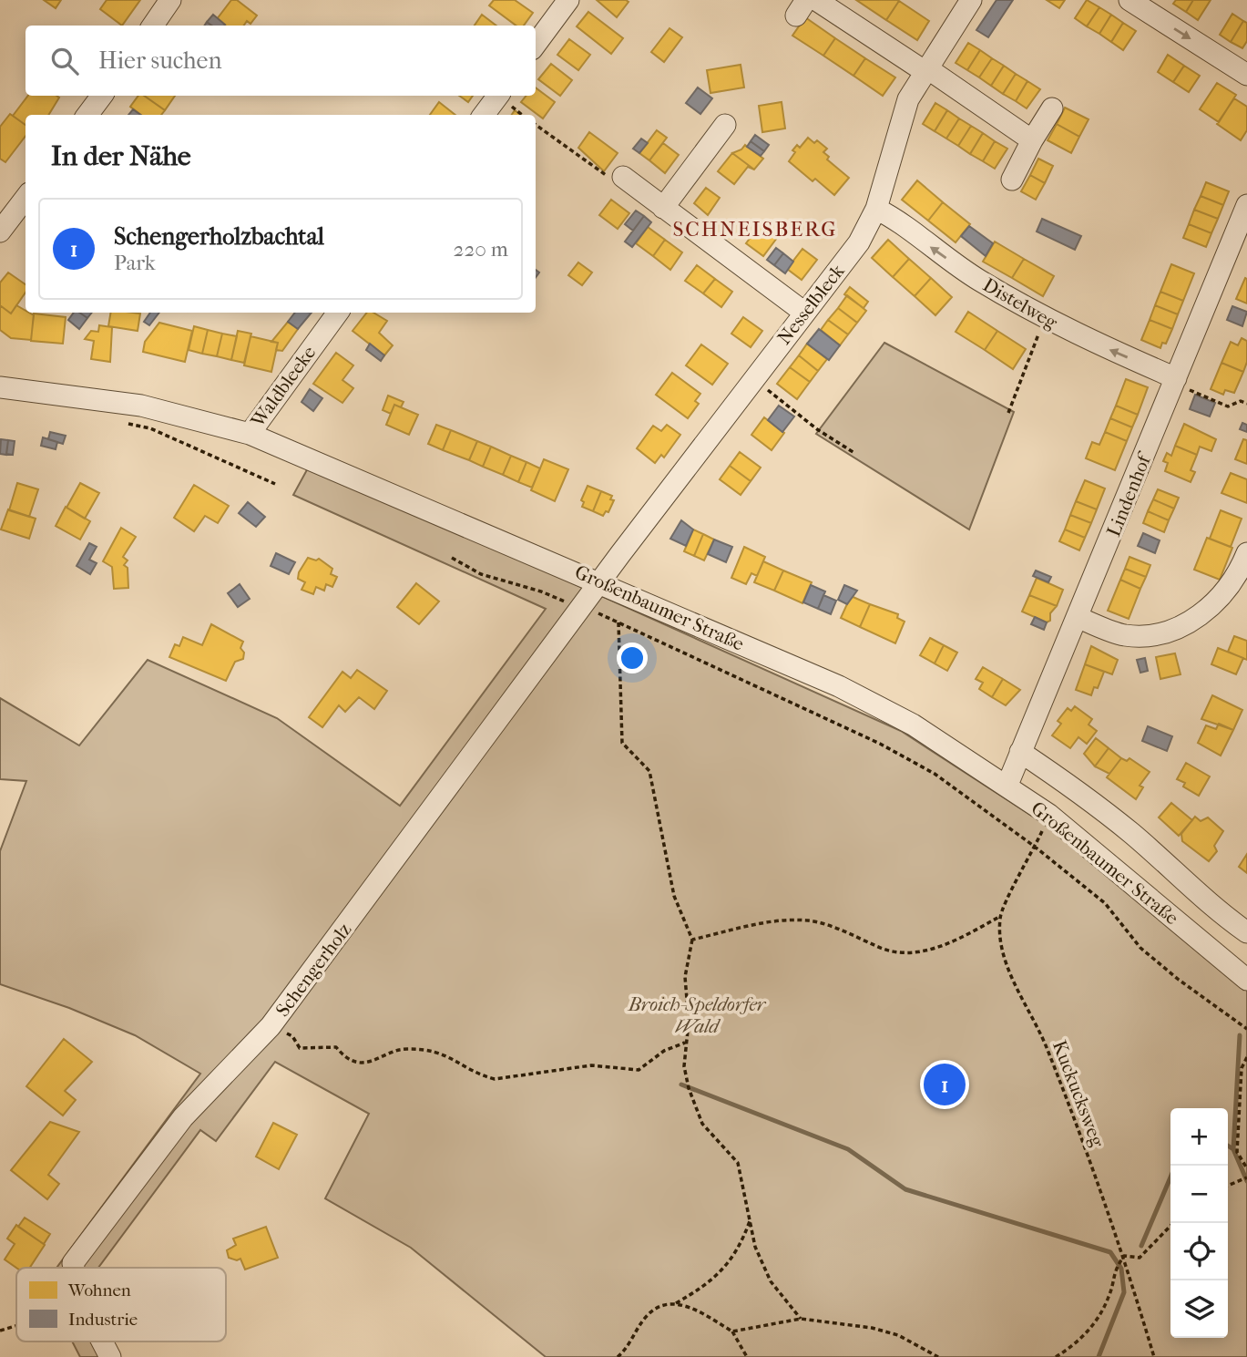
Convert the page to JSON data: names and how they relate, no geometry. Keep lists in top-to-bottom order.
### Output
{
  "streets": {
    "street": [
      "Distelweg",
      "Nesselbleck",
      "Waldbleeke",
      "Lindenhof",
      "Großenbaumer Straße",
      "Schengerholz"
    ],
    "path": ["Kuckucksweg"]
  },
  "crossings": [
    ["Distelweg", "Nesselbleck"],
    ["Distelweg", "Lindenhof"],
    ["Nesselbleck", "Großenbaumer Straße"],
    ["Nesselbleck", "Schengerholz"],
    ["Waldbleeke", "Großenbaumer Straße"],
    ["Lindenhof", "Großenbaumer Straße"],
    ["Großenbaumer Straße", "Schengerholz"]
  ],
  "districts": ["SCHNEISBERG"],
  "parks": ["Broich-Speldorfer Wald"],
  "legend": ["Wohnen", "Industrie"],
  "page": {
    "search": "Hier suchen",
    "heading": "In der Nähe",
    "list": [
      {
        "mark": "1",
        "name": "Schengerholzbachtal",
        "note": "Park",
        "value": "220 m"
      }
    ],
    "pins": "1",
    "map_buttons": ["+", "−"]
  }
}
